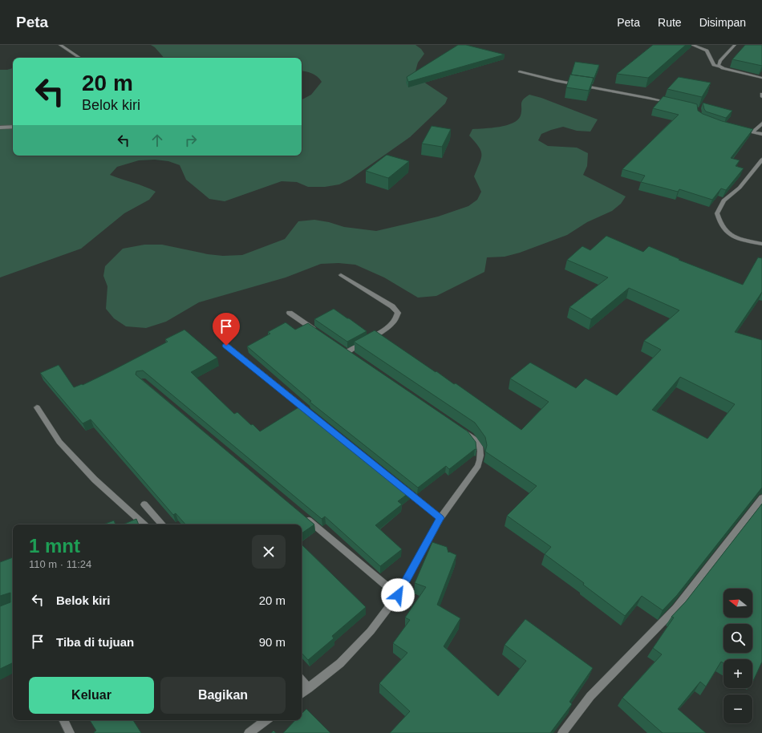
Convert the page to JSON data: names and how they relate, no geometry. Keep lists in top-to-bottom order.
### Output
{
  "north": "left",
  "page": {
    "header": "Peta",
    "nav": ["Peta", "Rute", "Disimpan"],
    "turn": ["20 m", "Belok kiri"],
    "heading": ["1 mnt", "110 m · 11:24"],
    "list": [
      {
        "name": "Belok kiri",
        "value": "20 m"
      },
      {
        "name": "Tiba di tujuan",
        "value": "90 m"
      }
    ],
    "map_buttons": ["+", "−"],
    "buttons": ["Keluar", "Bagikan"]
  }
}
